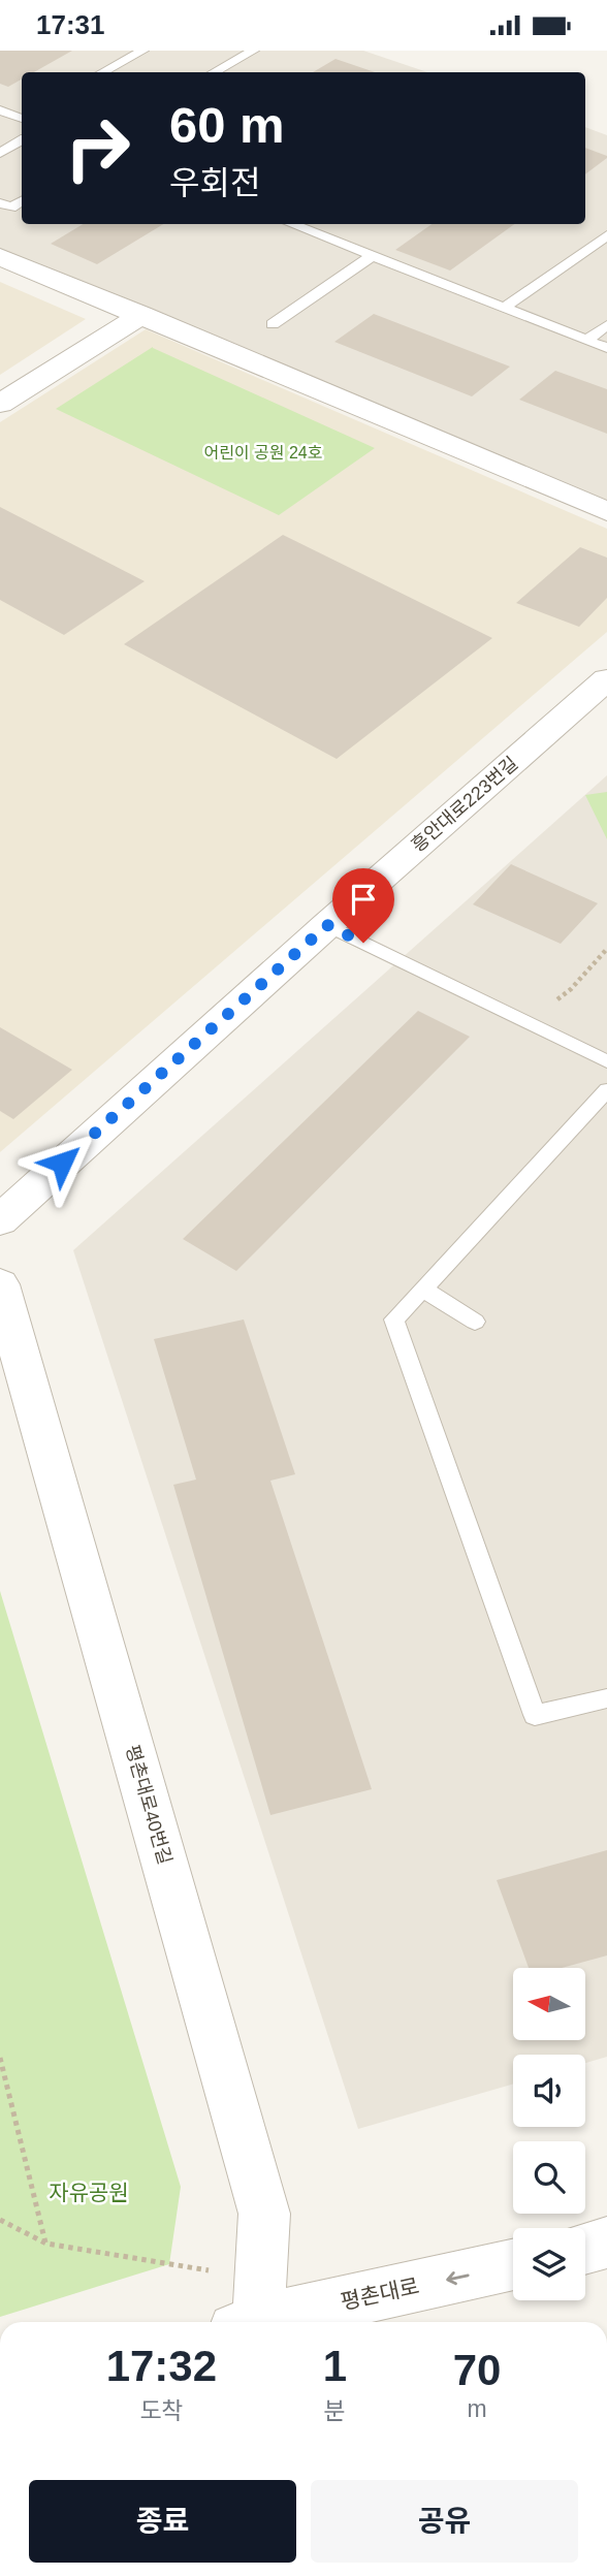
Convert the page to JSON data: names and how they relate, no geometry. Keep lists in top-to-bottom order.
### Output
{
  "streets": {
    "street": ["흥안대로223번길", "평촌대로40번길", "평촌대로"]
  },
  "one_way": ["평촌대로"],
  "parks": ["어린이 공원 24호", "자유공원"],
  "north": "left",
  "page": {
    "status": "17:31",
    "turn": ["60 m", "우회전"],
    "eta": [
      "17:32",
      "도착",
      "1",
      "분",
      "70",
      "m"
    ],
    "buttons": ["종료", "공유"]
  }
}
